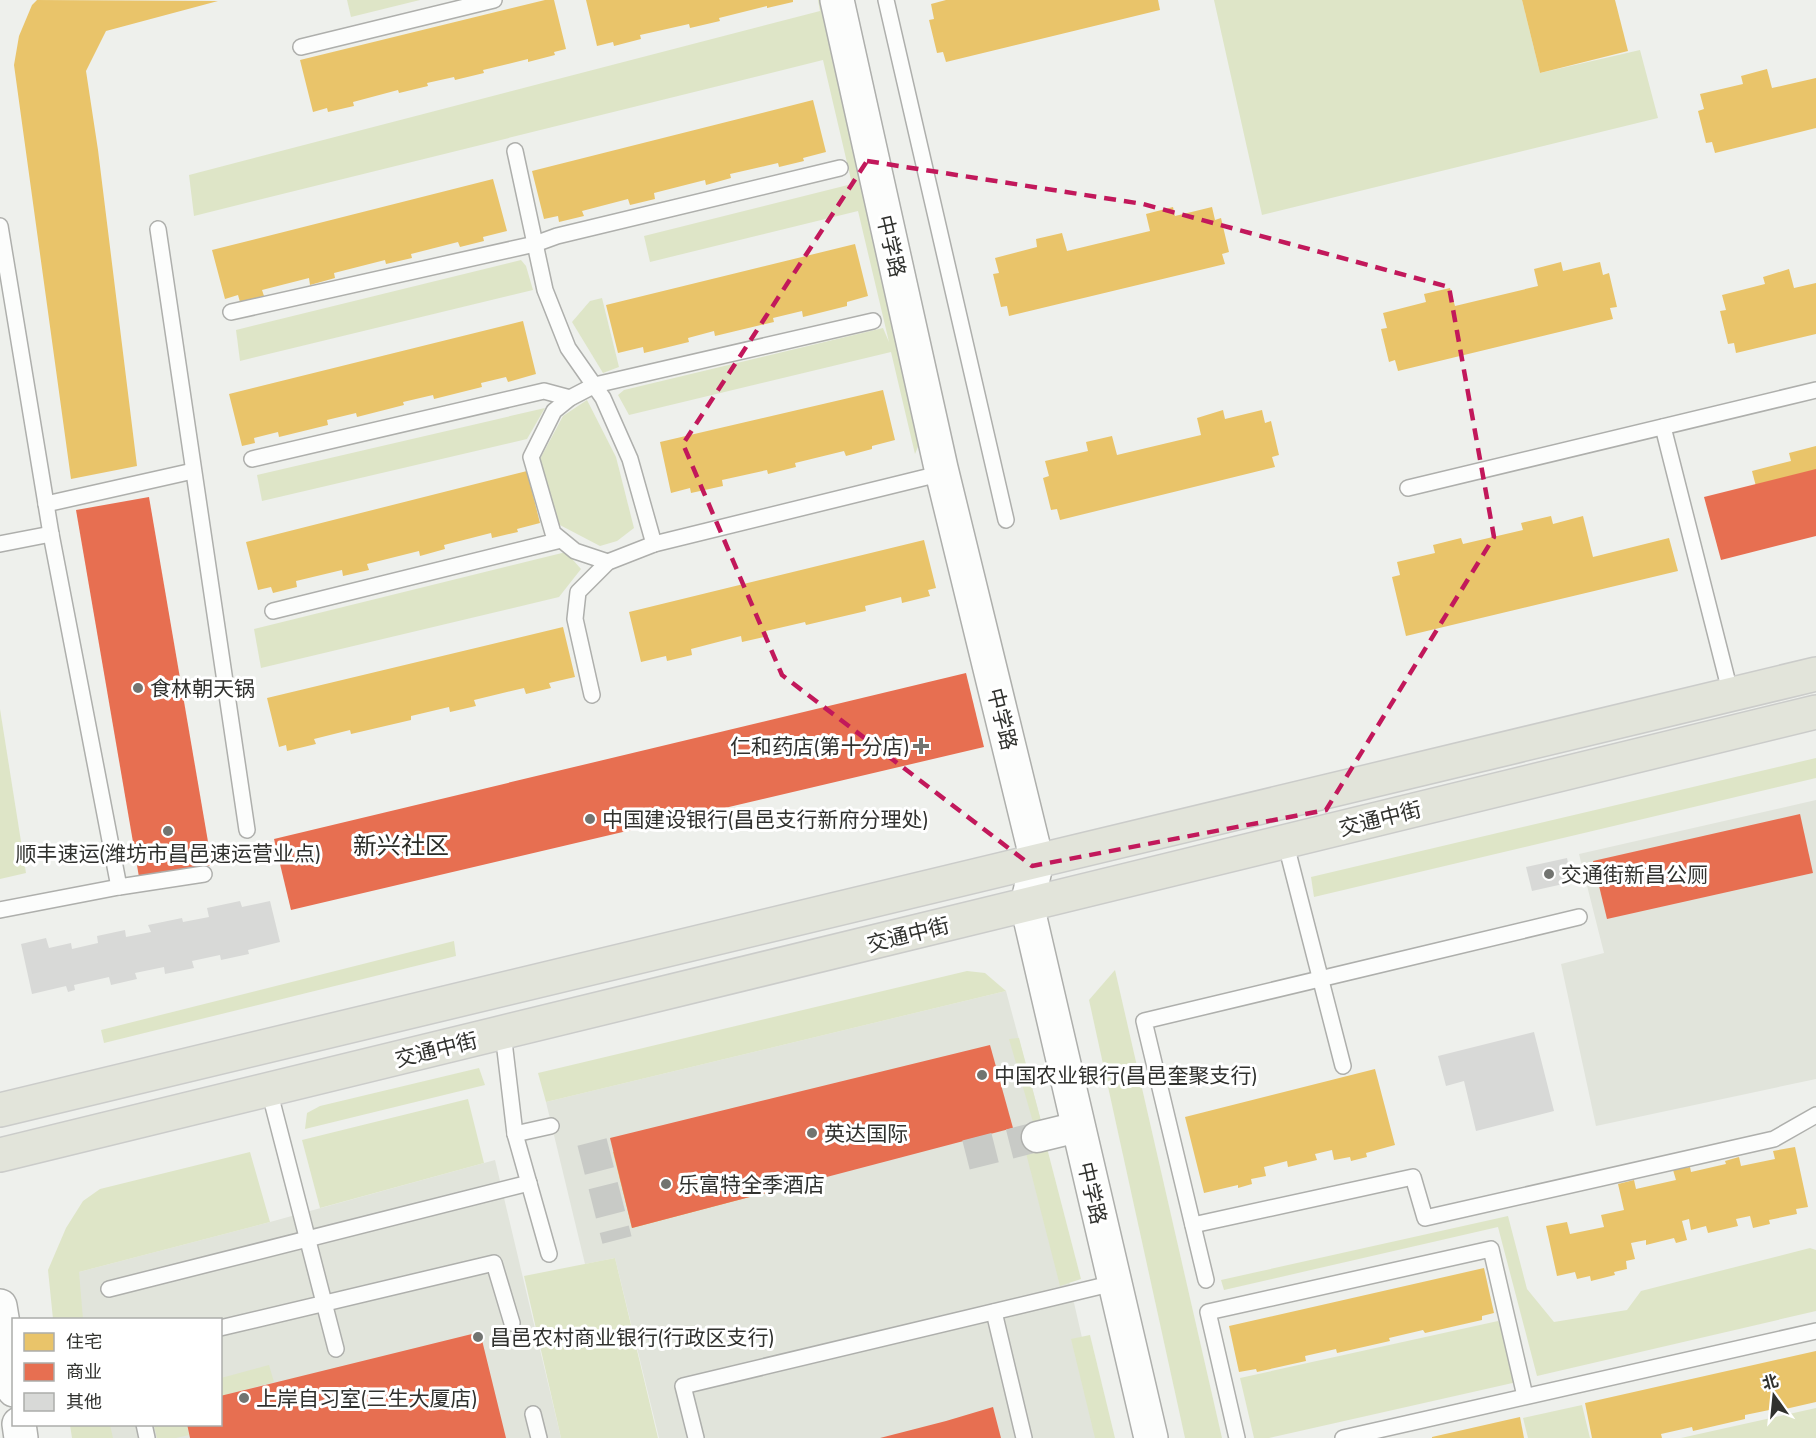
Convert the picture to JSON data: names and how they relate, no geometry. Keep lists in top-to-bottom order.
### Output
{
  "streets": {
    "main road": ["交通中街"],
    "street": ["中学路"]
  },
  "crossings": [
    ["中学路", "交通中街"]
  ],
  "districts": ["新兴社区"],
  "places": {
    "other": [
      "食林朝天锅",
      "中国建设银行(昌邑支行新府分理处)",
      "顺丰速运(潍坊市昌邑速运营业点)",
      "交通街新昌公厕",
      "中国农业银行(昌邑奎聚支行)",
      "英达国际",
      "乐富特全季酒店",
      "昌邑农村商业银行(行政区支行)",
      "上岸自习室(三生大厦店)"
    ],
    "health": ["仁和药店(第十分店)"]
  },
  "legend": ["住宅", "商业", "其他"],
  "north": "top"
}
